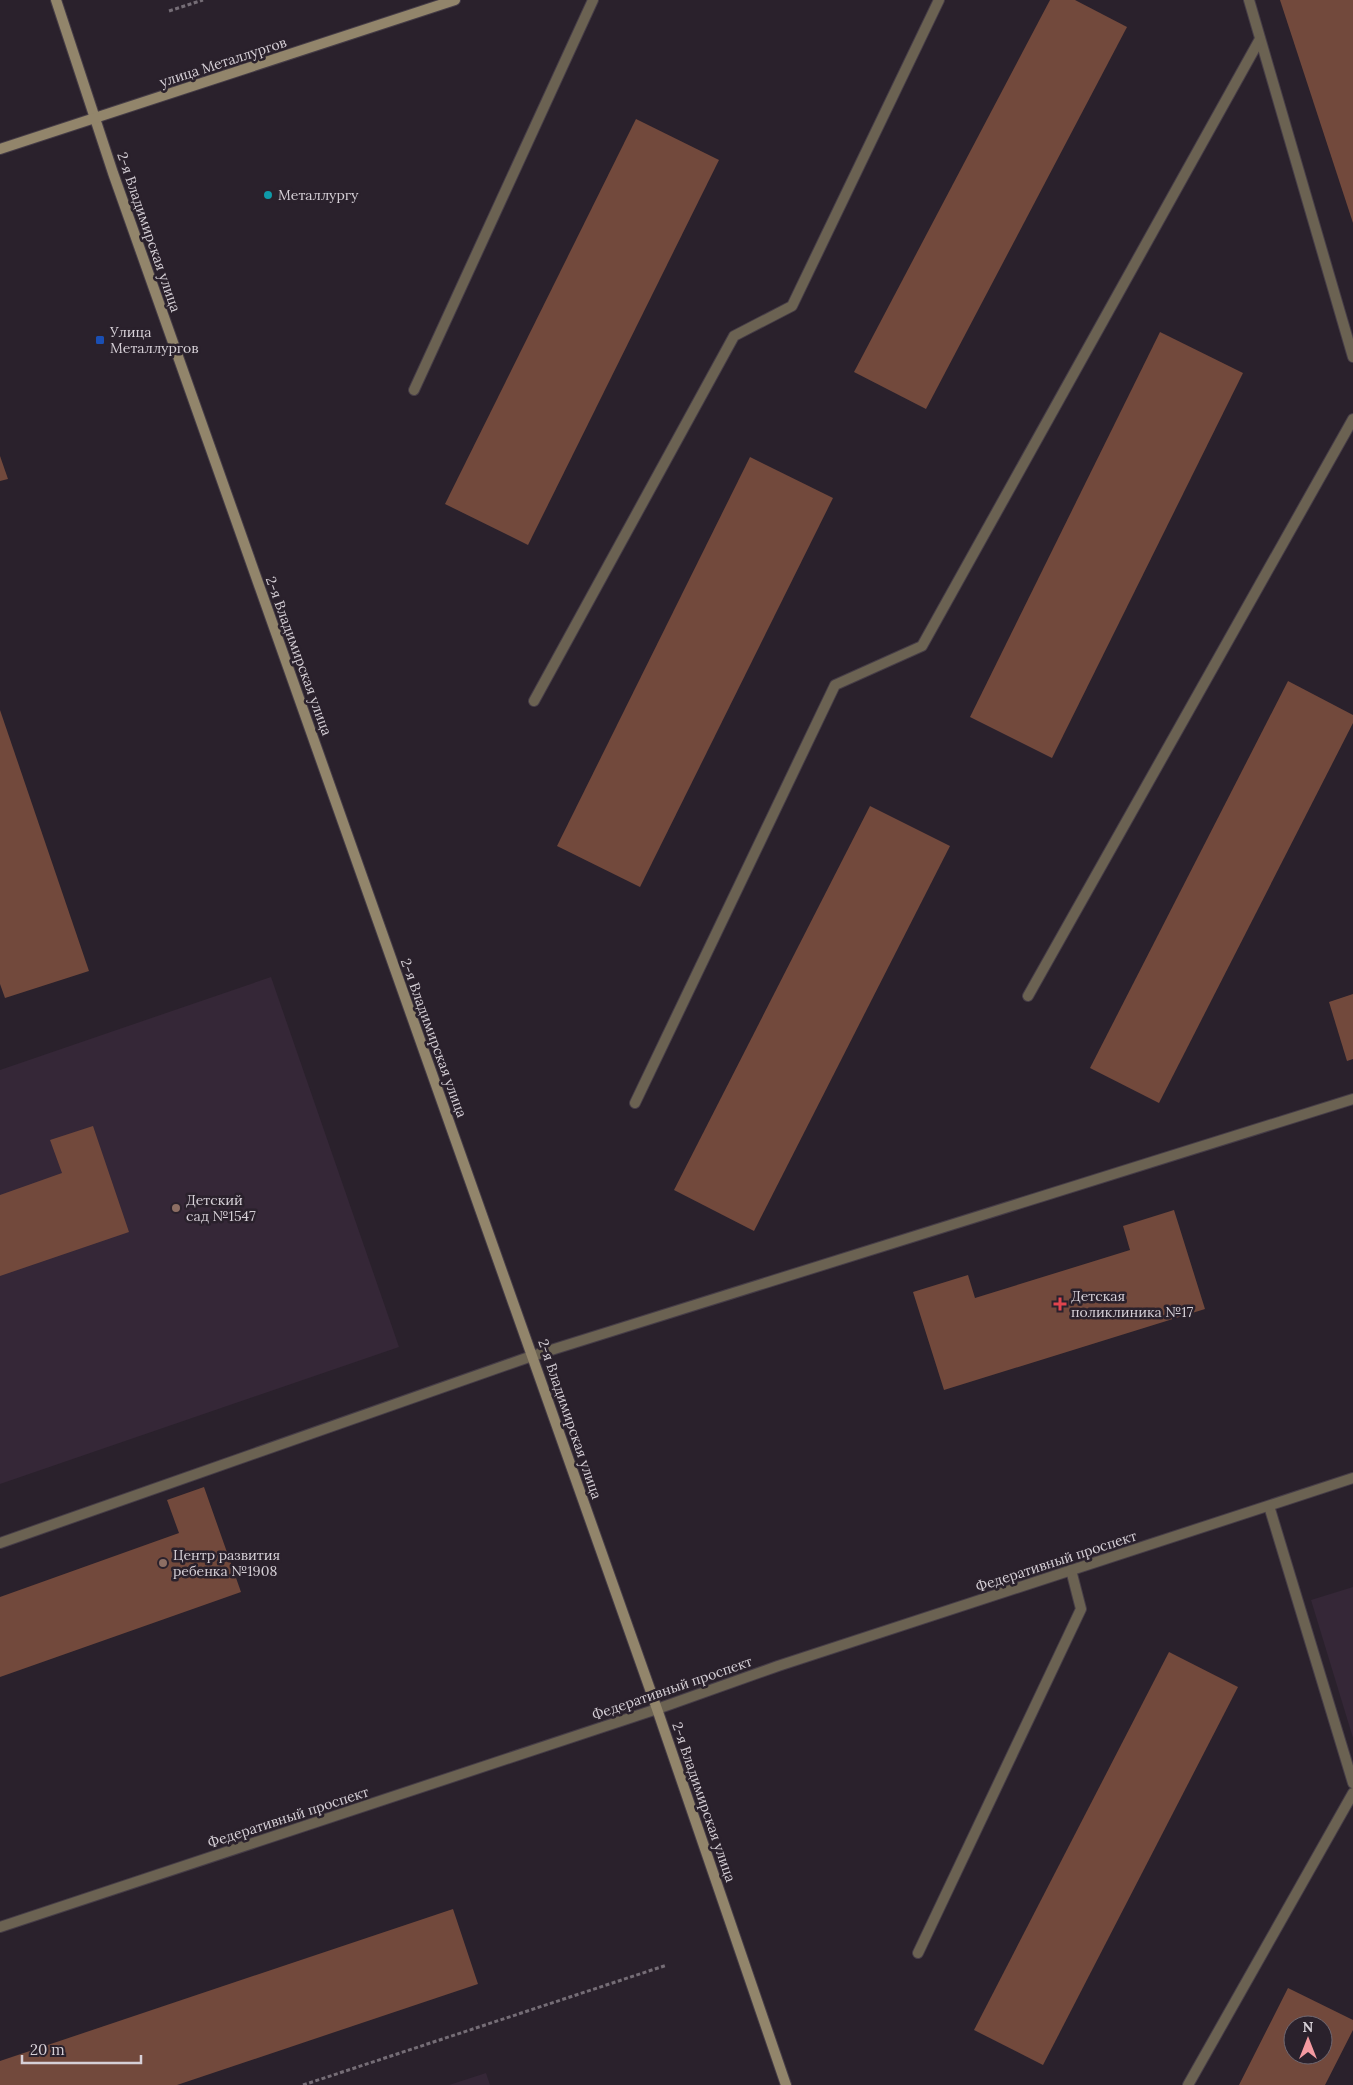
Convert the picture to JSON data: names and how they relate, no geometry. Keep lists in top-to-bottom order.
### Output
{
  "streets": {
    "street": ["улица Металлургов", "2-я Владимирская улица", "Федеративный проспект"]
  },
  "crossings": [
    ["улица Металлургов", "2-я Владимирская улица"],
    ["2-я Владимирская улица", "Федеративный проспект"]
  ],
  "places": {
    "other": ["Металлургу", "Детский сад №1547", "Центр развития ребенка №1908"],
    "transit": ["Улица Металлургов"],
    "health": ["Детская поликлиника №17"]
  },
  "scale_bar": "20 m",
  "north": "top"
}
